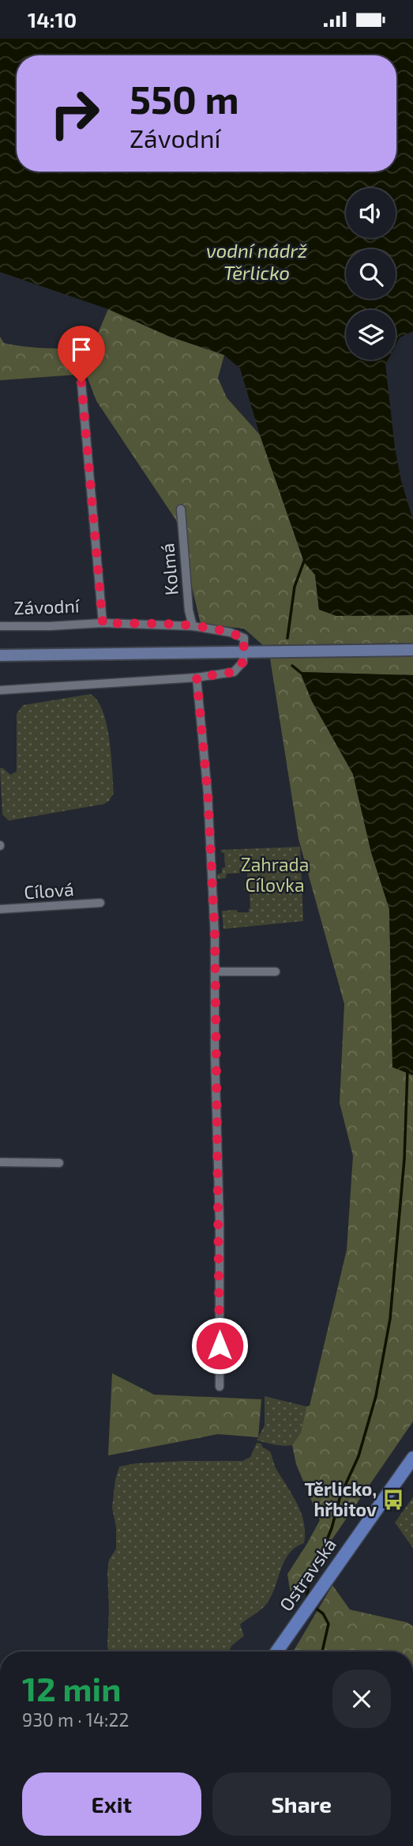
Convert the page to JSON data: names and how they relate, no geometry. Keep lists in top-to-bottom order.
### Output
{
  "streets": {
    "main road": ["Ostravská"],
    "street": ["Kolmá", "Závodní", "Cílová"]
  },
  "crossings": [
    ["Kolmá", "Závodní"]
  ],
  "water": ["vodní nádrž Těrlicko"],
  "parks": ["Zahrada Cílovka"],
  "places": {
    "bus stop": ["Těrlicko, hřbitov"]
  },
  "page": {
    "status": "14:10",
    "turn": ["550 m", "Závodní"],
    "heading": ["12 min", "930 m · 14:22"],
    "buttons": ["Exit", "Share"]
  }
}
